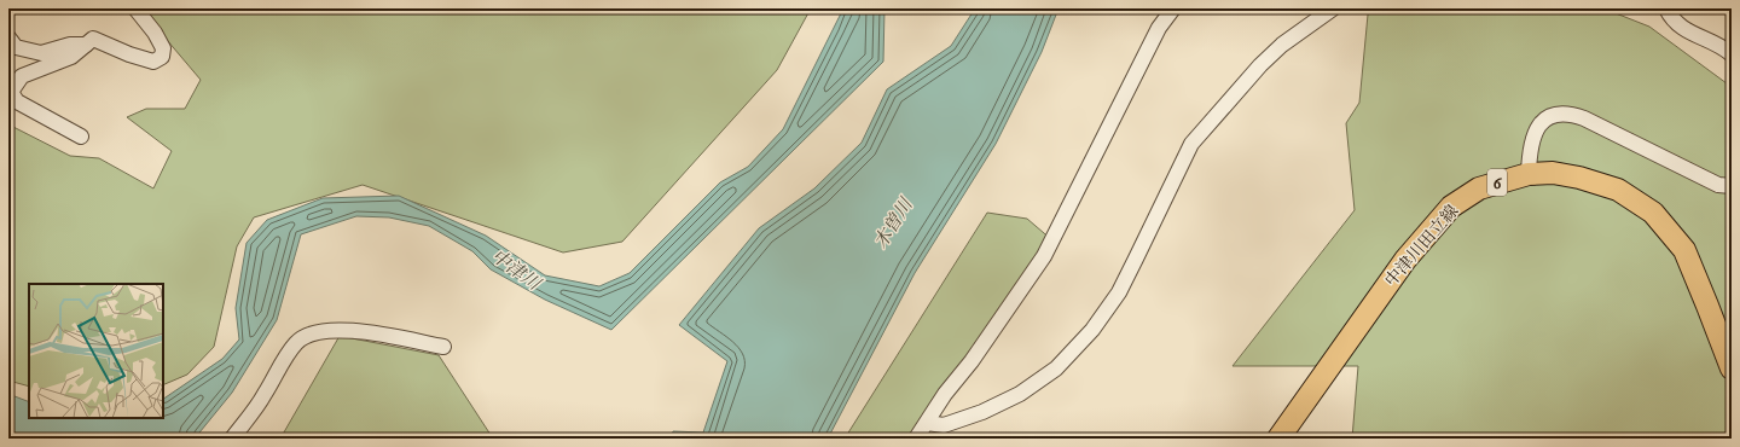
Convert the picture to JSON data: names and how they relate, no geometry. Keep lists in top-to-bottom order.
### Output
{
  "streets": {
    "main road": ["6", "中津川田立線"]
  },
  "water": ["木曽川", "中津川"]
}
